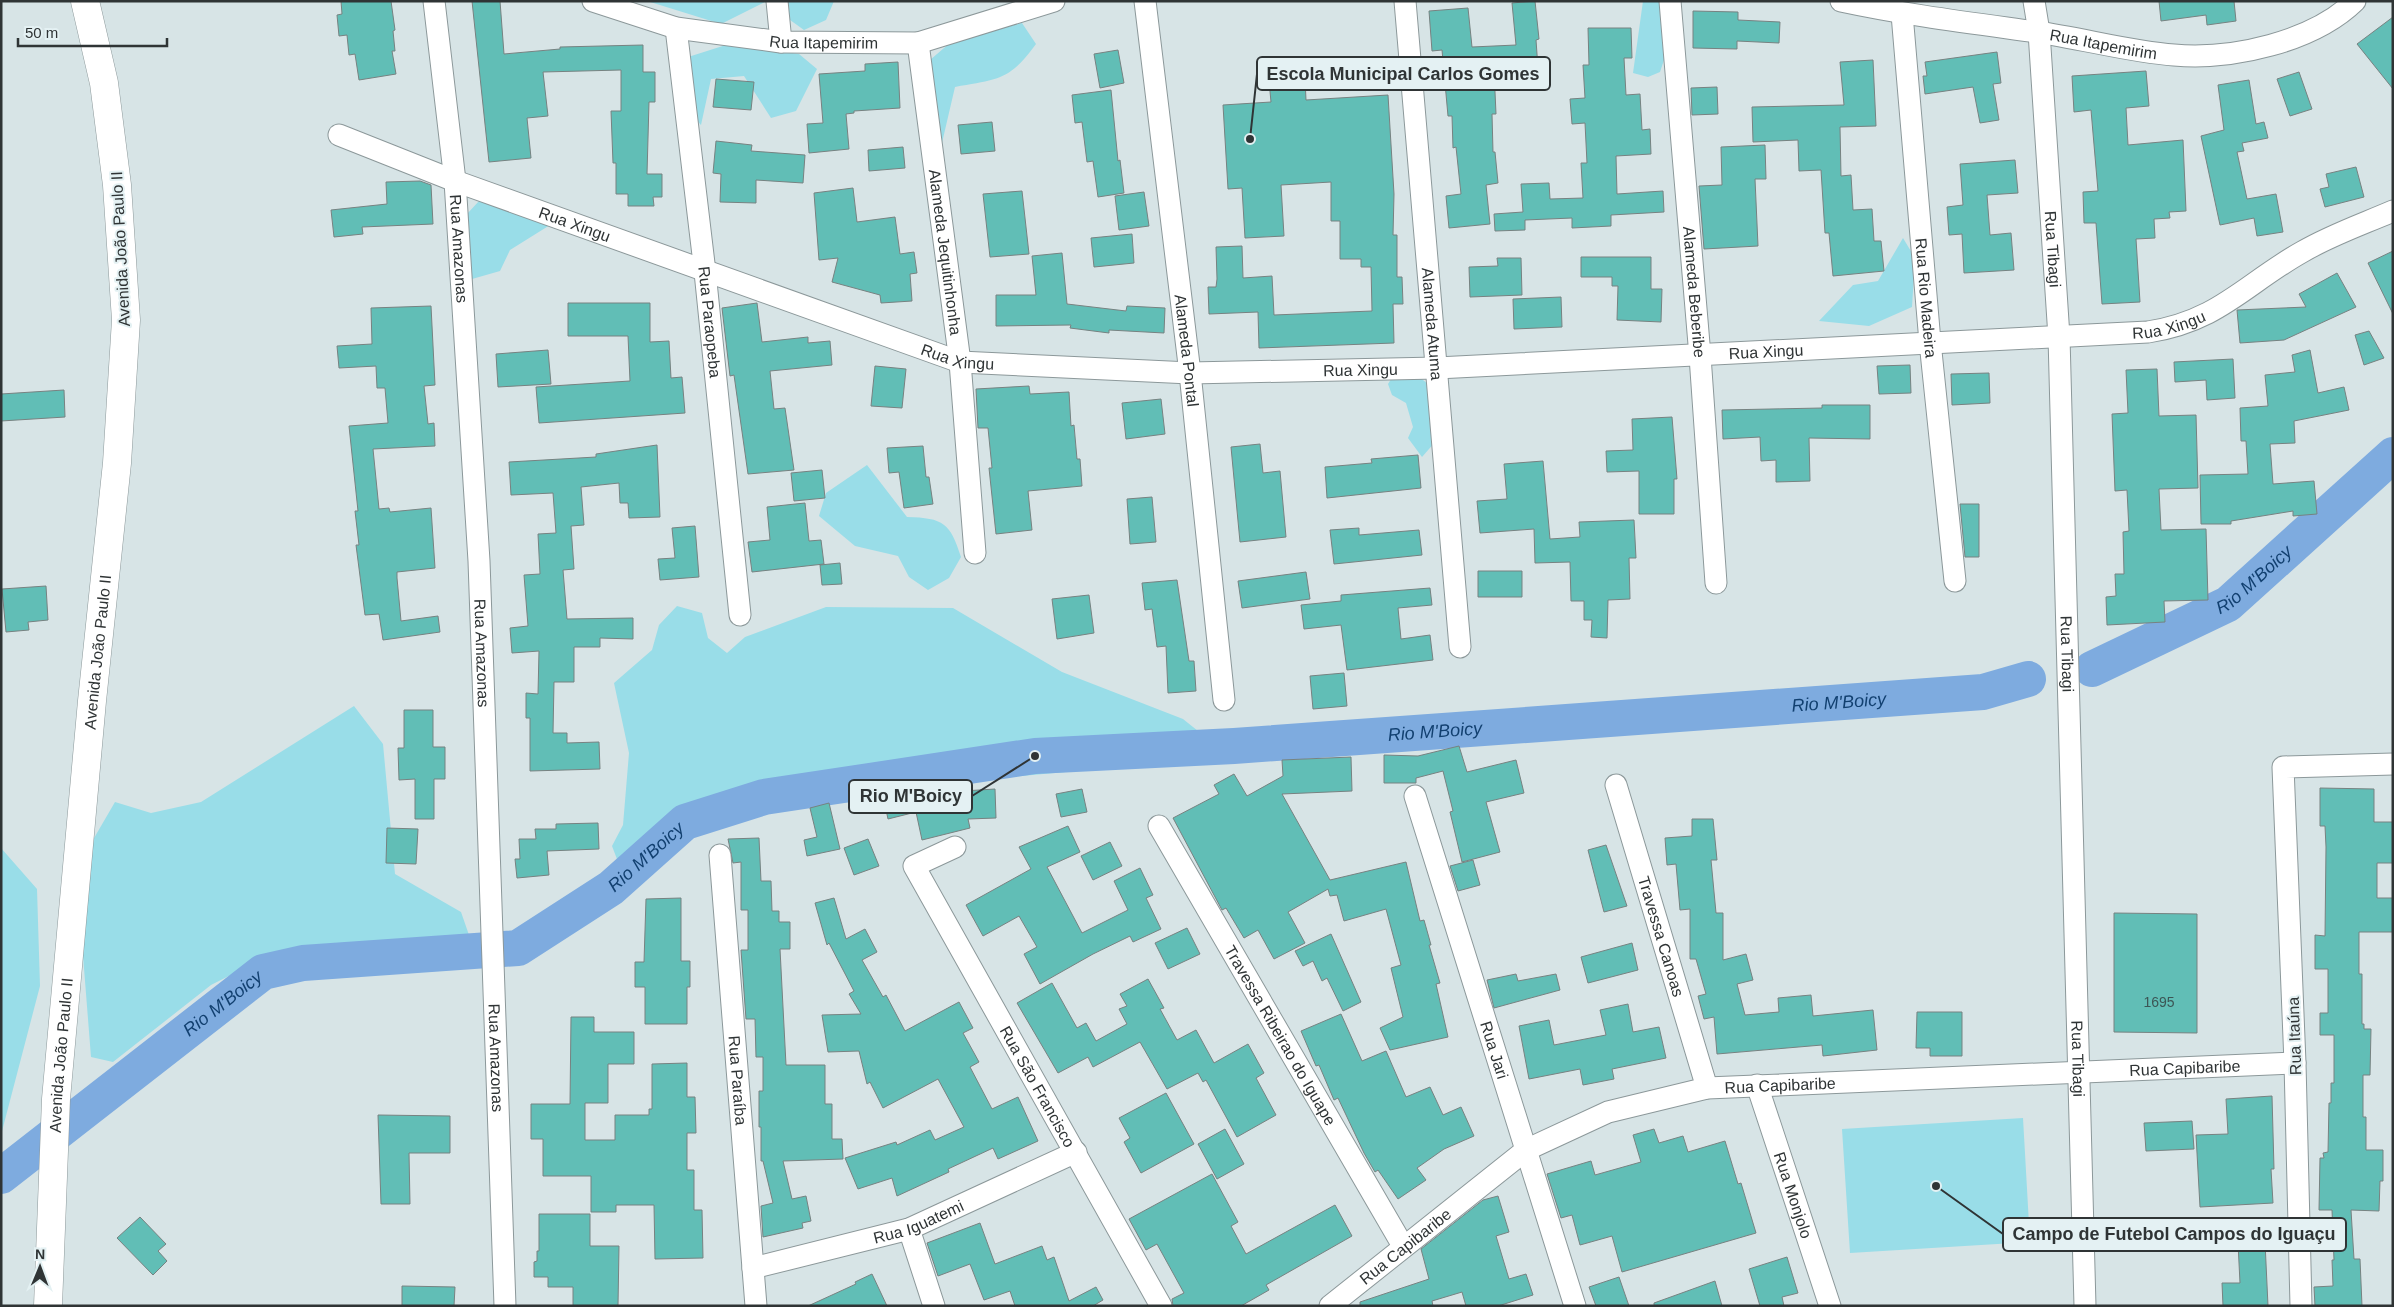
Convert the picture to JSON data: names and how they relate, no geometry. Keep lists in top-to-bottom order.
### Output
{
  "streets": {
    "main road": ["Avenida João Paulo II"],
    "street": [
      "Rua Itapemirim",
      "Rua Xingu",
      "Rua Amazonas",
      "Rua Tibagi",
      "Alameda Jequitinhonha",
      "Alameda Beberibe",
      "Rua Rio Madeira",
      "Rua Paraopeba",
      "Alameda Atuma",
      "Alameda Pontal",
      "Travessa Canoas",
      "Travessa Ribeirao do Iguape",
      "Rua Itaúna",
      "Rua Jari",
      "Rua Capibaribe",
      "Rua Paraíba",
      "Rua São Francisco",
      "Rua Monjolo",
      "Rua Iguatemi"
    ]
  },
  "crossings": [
    ["Rua Itapemirim", "Rua Tibagi"],
    ["Rua Itapemirim", "Alameda Jequitinhonha"],
    ["Rua Itapemirim", "Rua Rio Madeira"],
    ["Rua Itapemirim", "Rua Paraopeba"],
    ["Rua Xingu", "Rua Amazonas"],
    ["Rua Xingu", "Rua Tibagi"],
    ["Rua Xingu", "Alameda Jequitinhonha"],
    ["Rua Xingu", "Alameda Beberibe"],
    ["Rua Xingu", "Rua Rio Madeira"],
    ["Rua Xingu", "Rua Paraopeba"],
    ["Rua Xingu", "Alameda Atuma"],
    ["Rua Xingu", "Alameda Pontal"],
    ["Rua Tibagi", "Rua Capibaribe"],
    ["Travessa Canoas", "Rua Capibaribe"],
    ["Travessa Ribeirao do Iguape", "Rua Capibaribe"],
    ["Rua Itaúna", "Rua Capibaribe"],
    ["Rua Jari", "Rua Capibaribe"],
    ["Rua Capibaribe", "Rua Monjolo"],
    ["Rua Paraíba", "Rua Iguatemi"],
    ["Rua São Francisco", "Rua Iguatemi"]
  ],
  "water": ["Rio M'Boicy"],
  "places": ["Escola Municipal Carlos Gomes", "Rio M'Boicy", "Campo de Futebol Campos do Iguaçu"],
  "house_numbers": ["1695"],
  "scale_bar": "50 m",
  "north": "top"
}
